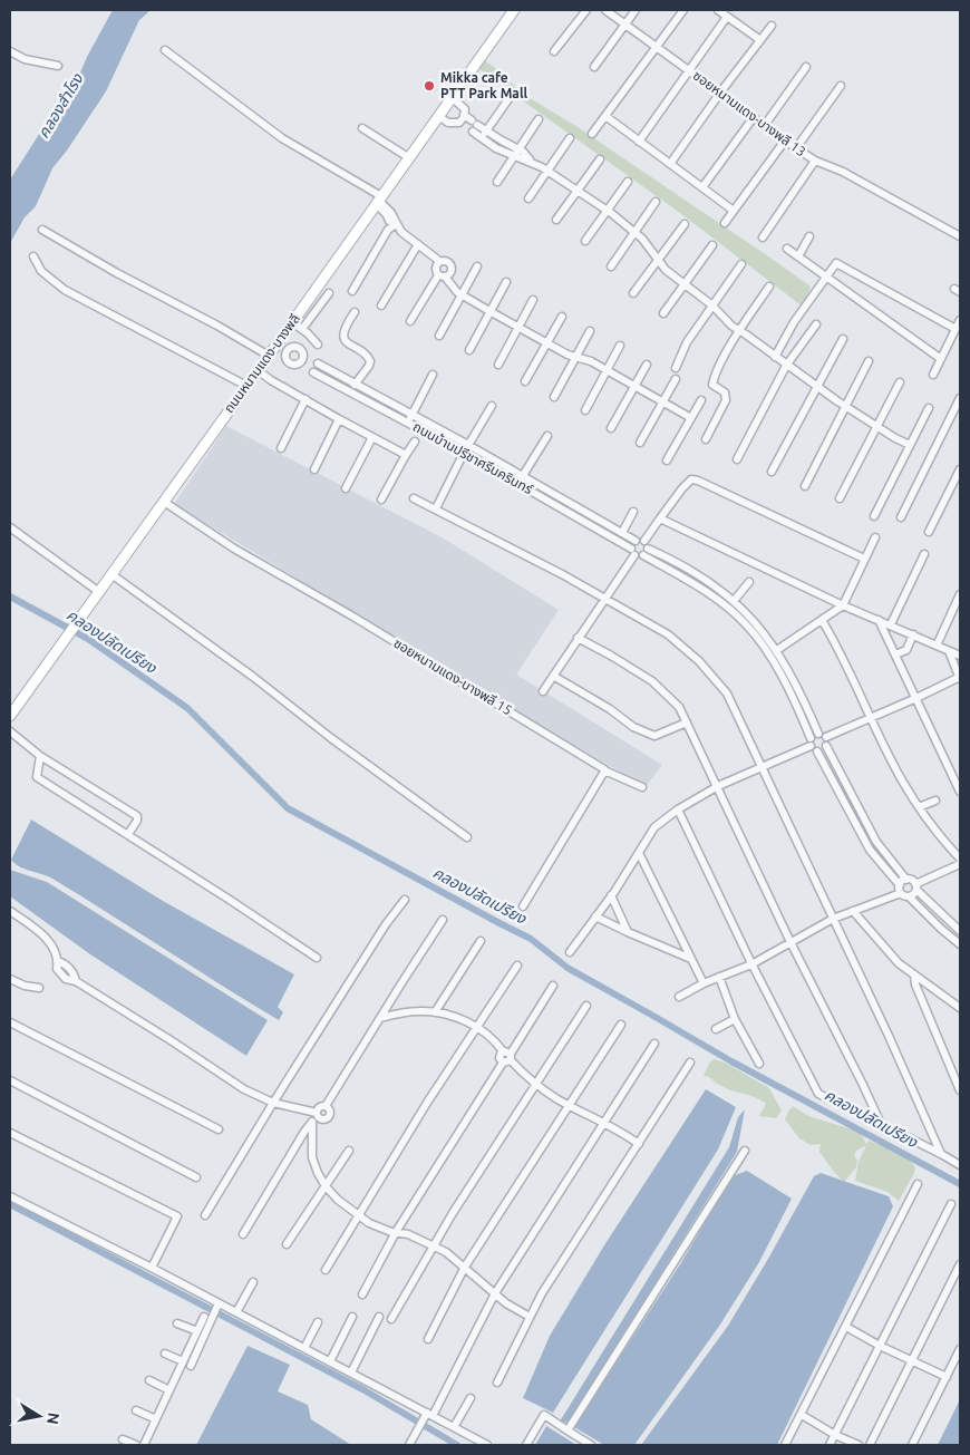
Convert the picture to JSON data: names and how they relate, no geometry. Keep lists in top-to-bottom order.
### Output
{
  "streets": {
    "main road": ["ถนนหนามแดง-บางพลี"],
    "street": ["ซอยหนามแดง-บางพลี 13", "ถนนบ้านปรีชาศรีนครินทร์", "ซอยหนามแดง-บางพลี 15"]
  },
  "crossings": [
    ["ถนนหนามแดง-บางพลี", "ซอยหนามแดง-บางพลี 15"]
  ],
  "water": ["คลองสำโรง", "คลองปลัดเปรียง"],
  "places": ["Mikka cafe PTT Park Mall"],
  "north": "right"
}
